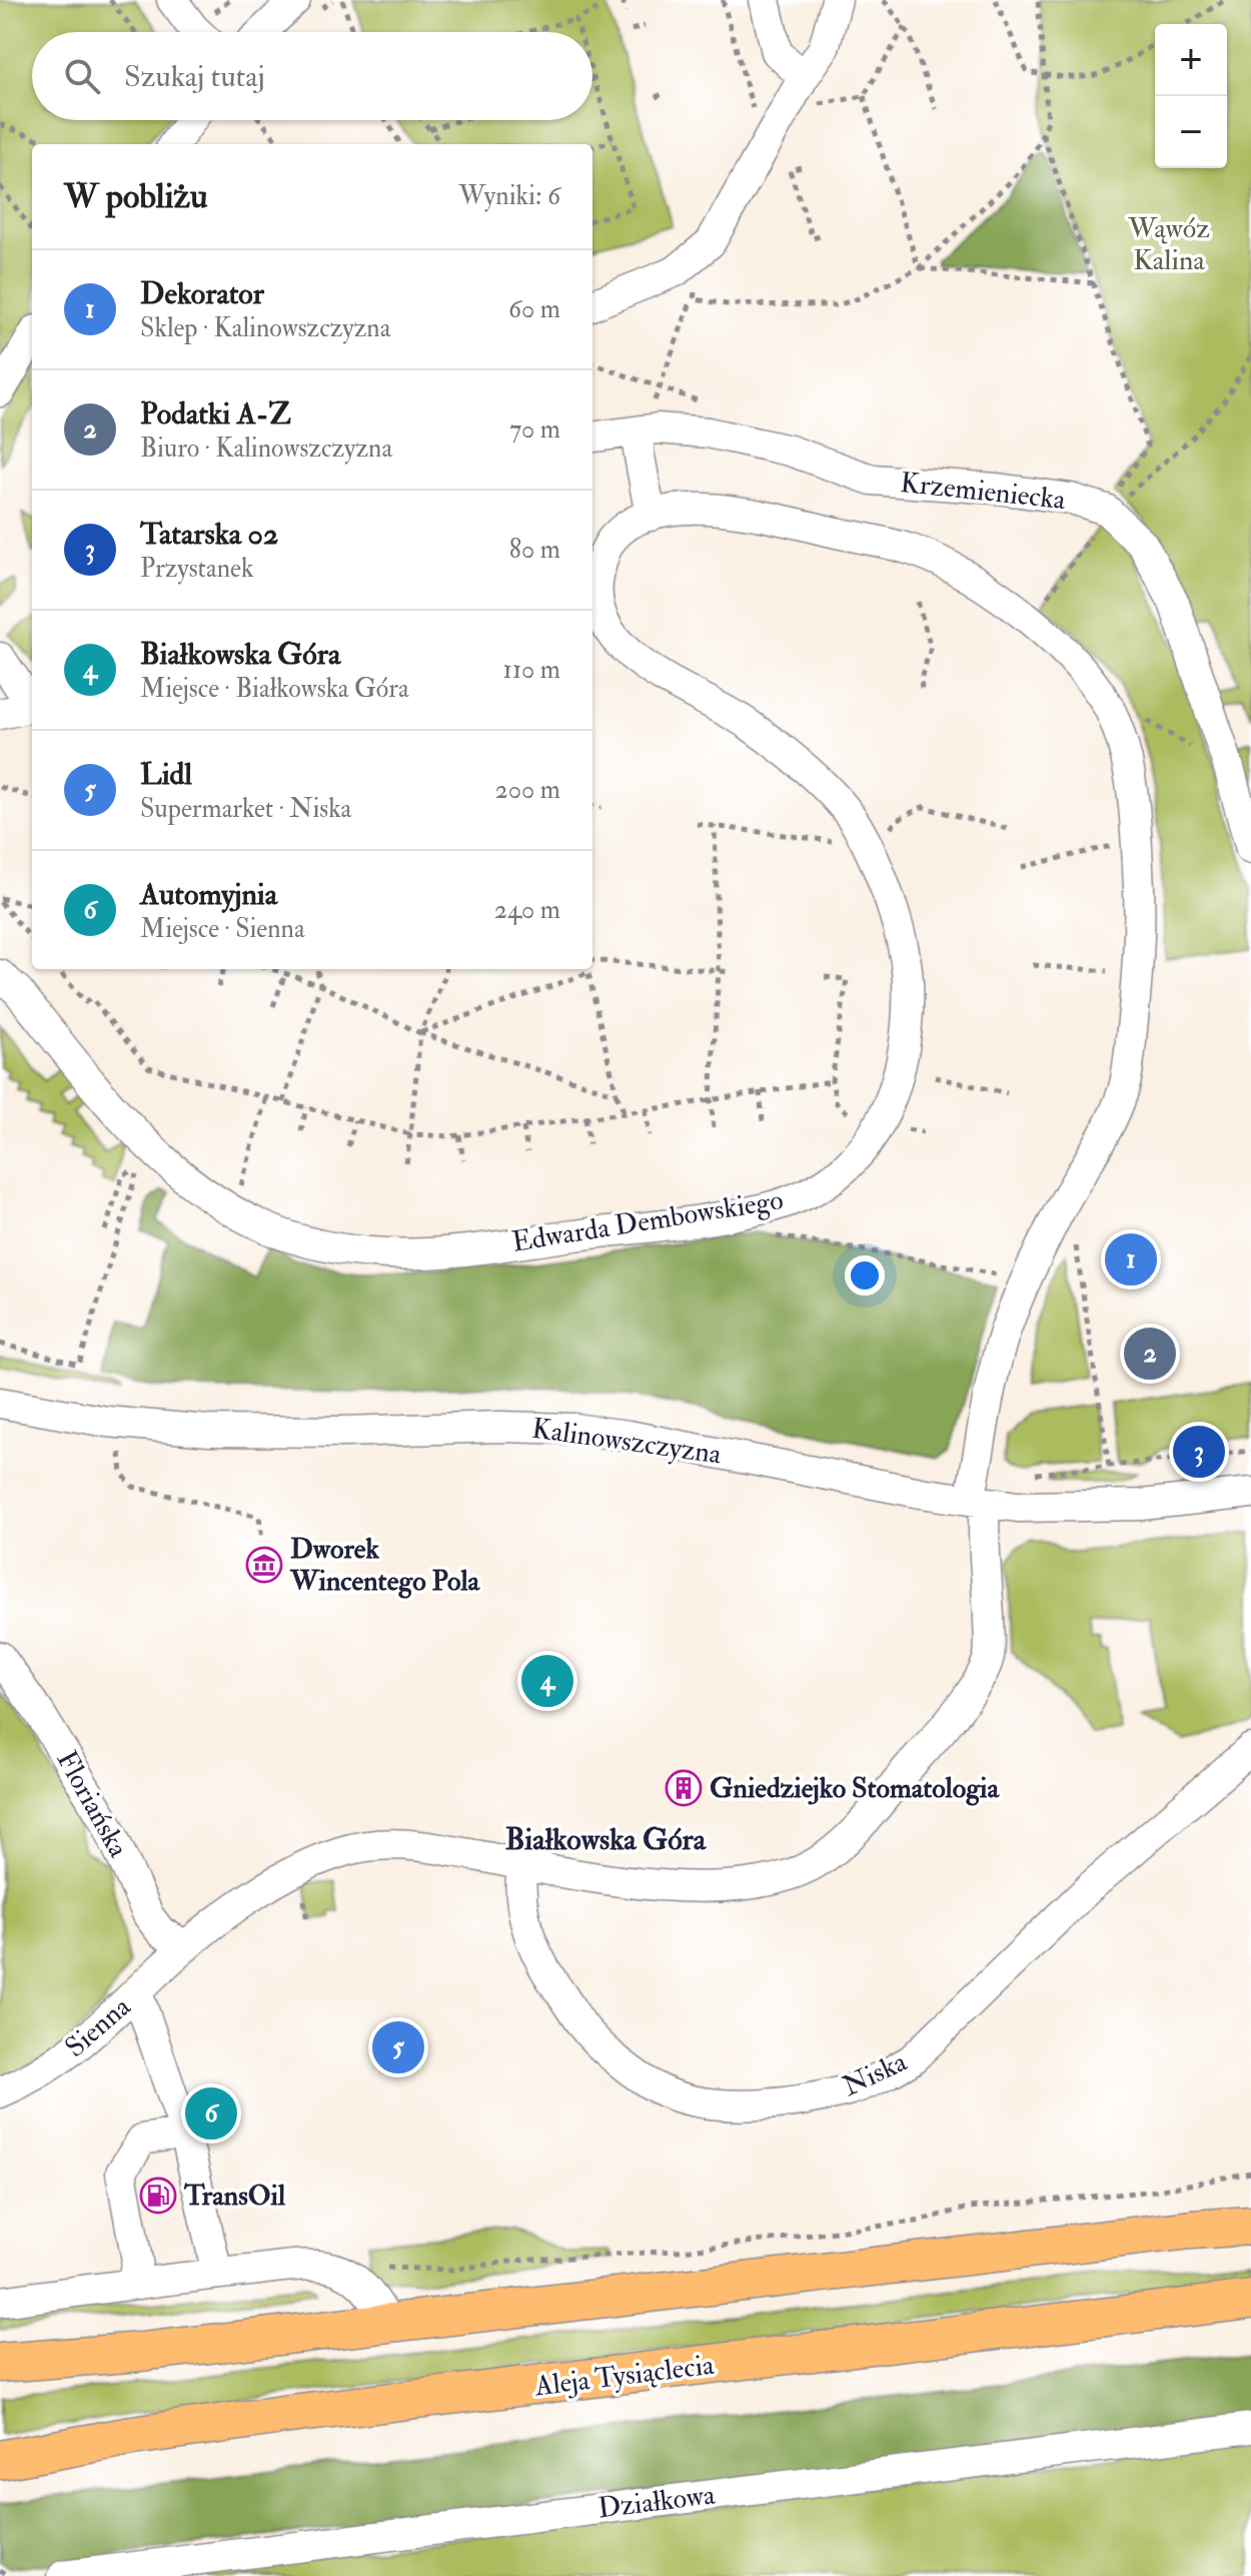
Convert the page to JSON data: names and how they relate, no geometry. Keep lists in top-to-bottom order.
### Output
{
  "streets": {
    "main road": ["Aleja Tysiąclecia"],
    "street": [
      "Krzemieniecka",
      "Edwarda Dembowskiego",
      "Kalinowszczyzna",
      "Floriańska",
      "Sienna",
      "Niska",
      "Działkowa"
    ]
  },
  "crossings": [
    ["Edwarda Dembowskiego", "Kalinowszczyzna"],
    ["Floriańska", "Sienna"]
  ],
  "districts": ["Białkowska Góra"],
  "parks": ["Wąwóz Kalina"],
  "places": {
    "museum": ["Dworek Wincentego Pola"],
    "building": ["Gniedziejko Stomatologia"],
    "fuel station": ["TransOil"]
  },
  "page": {
    "map_buttons": ["+", "−"],
    "search": "Szukaj tutaj",
    "heading": ["W pobliżu", "Wyniki: 6"],
    "list": [
      {
        "mark": "1",
        "name": "Dekorator",
        "note": "Sklep · Kalinowszczyzna",
        "value": "60 m"
      },
      {
        "mark": "2",
        "name": "Podatki A-Z",
        "note": "Biuro · Kalinowszczyzna",
        "value": "70 m"
      },
      {
        "mark": "3",
        "name": "Tatarska 02",
        "note": "Przystanek",
        "value": "80 m"
      },
      {
        "mark": "4",
        "name": "Białkowska Góra",
        "note": "Miejsce · Białkowska Góra",
        "value": "110 m"
      },
      {
        "mark": "5",
        "name": "Lidl",
        "note": "Supermarket · Niska",
        "value": "200 m"
      },
      {
        "mark": "6",
        "name": "Automyjnia",
        "note": "Miejsce · Sienna",
        "value": "240 m"
      }
    ],
    "pins": [
      "1",
      "2",
      "3",
      "4",
      "5",
      "6"
    ]
  }
}
